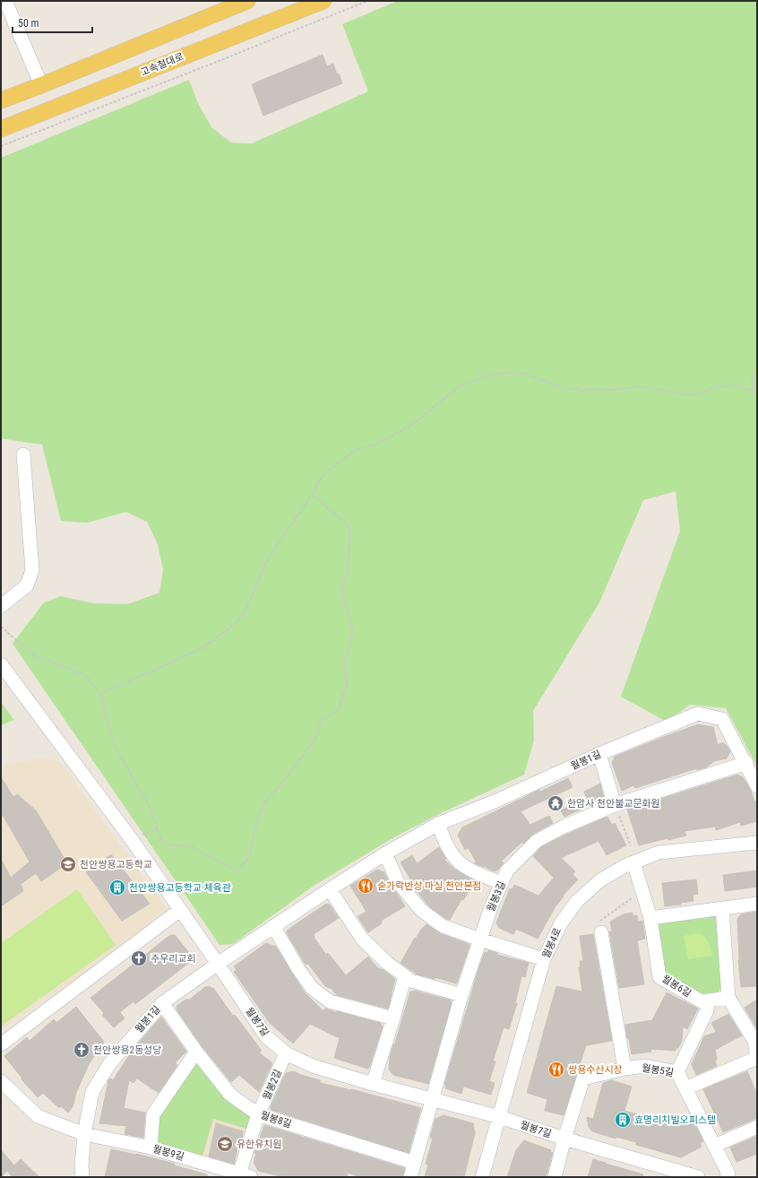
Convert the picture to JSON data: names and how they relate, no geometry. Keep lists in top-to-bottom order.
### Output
{
  "streets": {
    "main road": ["고속철대로"],
    "street": [
      "월봉1길",
      "월봉3길",
      "월봉4로",
      "월봉6길",
      "월봉7길",
      "월봉5길",
      "월봉2길",
      "월봉8길",
      "월봉9길"
    ]
  },
  "crossings": [
    ["월봉1길", "월봉3길"],
    ["월봉1길", "월봉7길"],
    ["월봉1길", "월봉8길"],
    ["월봉1길", "월봉9길"],
    ["월봉3길", "월봉7길"],
    ["월봉3길", "월봉8길"],
    ["월봉4로", "월봉6길"],
    ["월봉4로", "월봉7길"],
    ["월봉7길", "월봉5길"],
    ["월봉7길", "월봉2길"],
    ["월봉2길", "월봉8길"],
    ["월봉2길", "월봉9길"]
  ],
  "places": {
    "temple": ["한암사 천안불교문화원"],
    "school or university": ["천안쌍용고등학교", "유한유치원"],
    "restaurant": ["숟가락반상 마실 천안본점", "쌍용수산시장"],
    "building": ["천안쌍용고등학교 체육관", "효명리치빌오피스텔"],
    "church": ["주우리교회", "천안쌍용2동성당"]
  },
  "scale_bar": "50 m"
}
